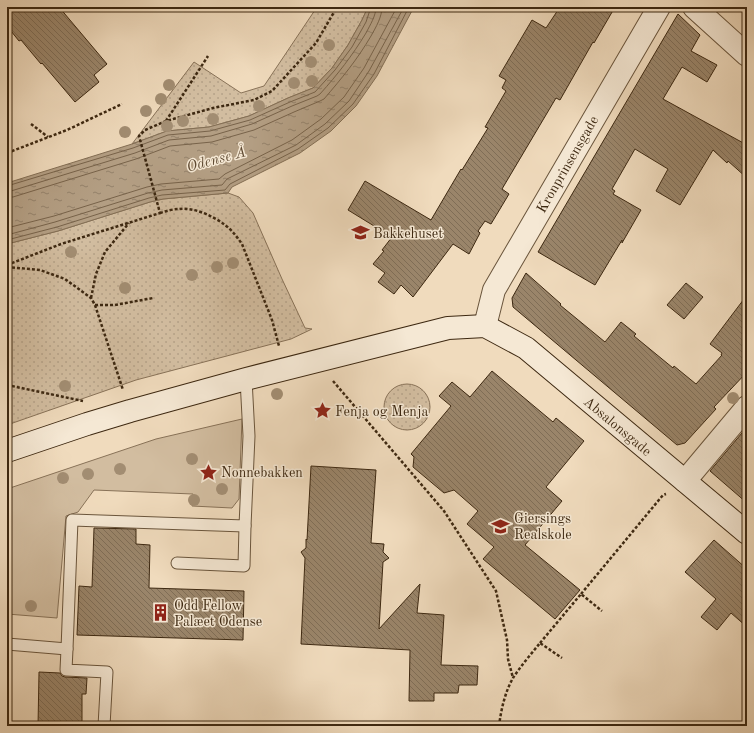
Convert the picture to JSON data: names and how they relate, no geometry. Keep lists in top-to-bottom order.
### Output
{
  "streets": {
    "main road": ["Kronprinsensgade", "Absalonsgade"]
  },
  "crossings": [
    ["Kronprinsensgade", "Absalonsgade"]
  ],
  "water": ["Odense Å"],
  "places": {
    "school or university": ["Bakkehuset", "Giersings Realskole"],
    "place": ["Fenja og Menja", "Nonnebakken"],
    "building": ["Odd Fellow Palæet Odense"]
  }
}
